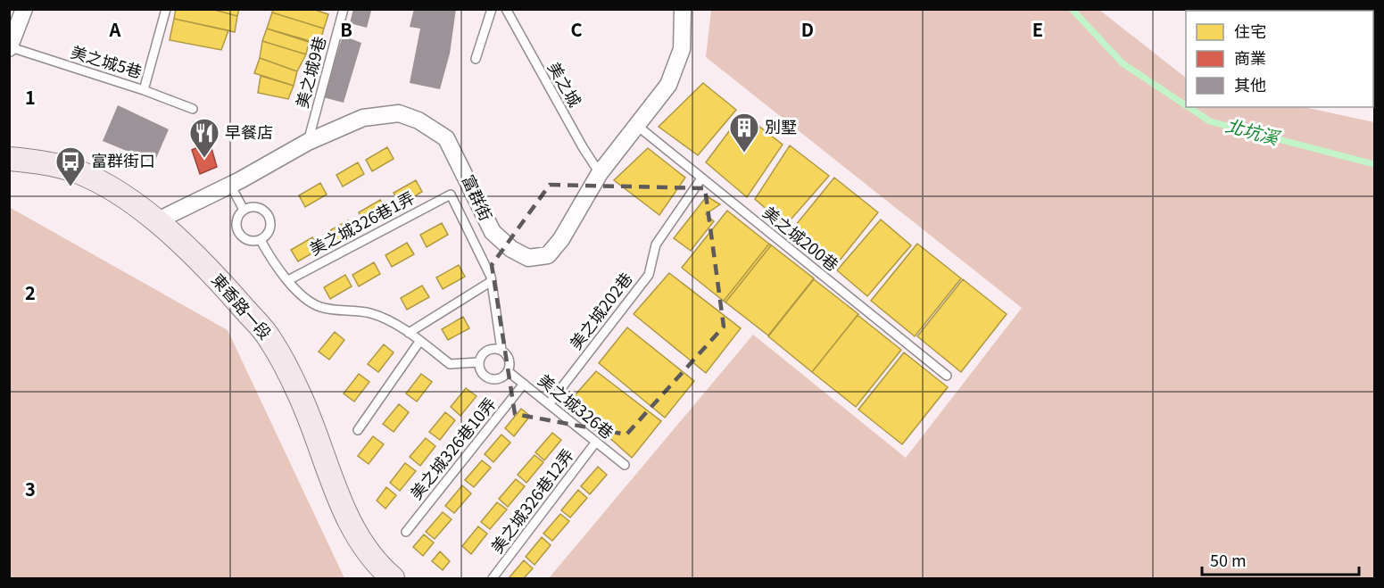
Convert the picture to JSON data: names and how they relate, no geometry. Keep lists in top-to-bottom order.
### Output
{
  "streets": {
    "street": ["富群街", "東香路一段"],
    "lane": [
      "美之城5巷",
      "美之城9巷",
      "美之城",
      "美之城326巷1弄",
      "美之城200巷",
      "美之城202巷",
      "美之城326巷",
      "美之城326巷10弄",
      "美之城326巷12弄"
    ]
  },
  "crossings": [
    ["美之城9巷", "富群街"],
    ["美之城", "富群街"],
    ["富群街", "美之城200巷"],
    ["富群街", "東香路一段"],
    ["美之城200巷", "美之城202巷"],
    ["美之城202巷", "美之城326巷"],
    ["美之城326巷", "美之城326巷10弄"],
    ["美之城326巷", "美之城326巷12弄"]
  ],
  "water": ["北坑溪"],
  "places": {
    "building": ["別墅"],
    "restaurant": ["早餐店"],
    "bus stop": ["富群街口"]
  },
  "legend": ["住宅", "商業", "其他"],
  "scale_bar": "50 m",
  "grid": {
    "columns": [
      "A",
      "B",
      "C",
      "D",
      "E"
    ],
    "rows": ["1", "2", "3"]
  }
}
